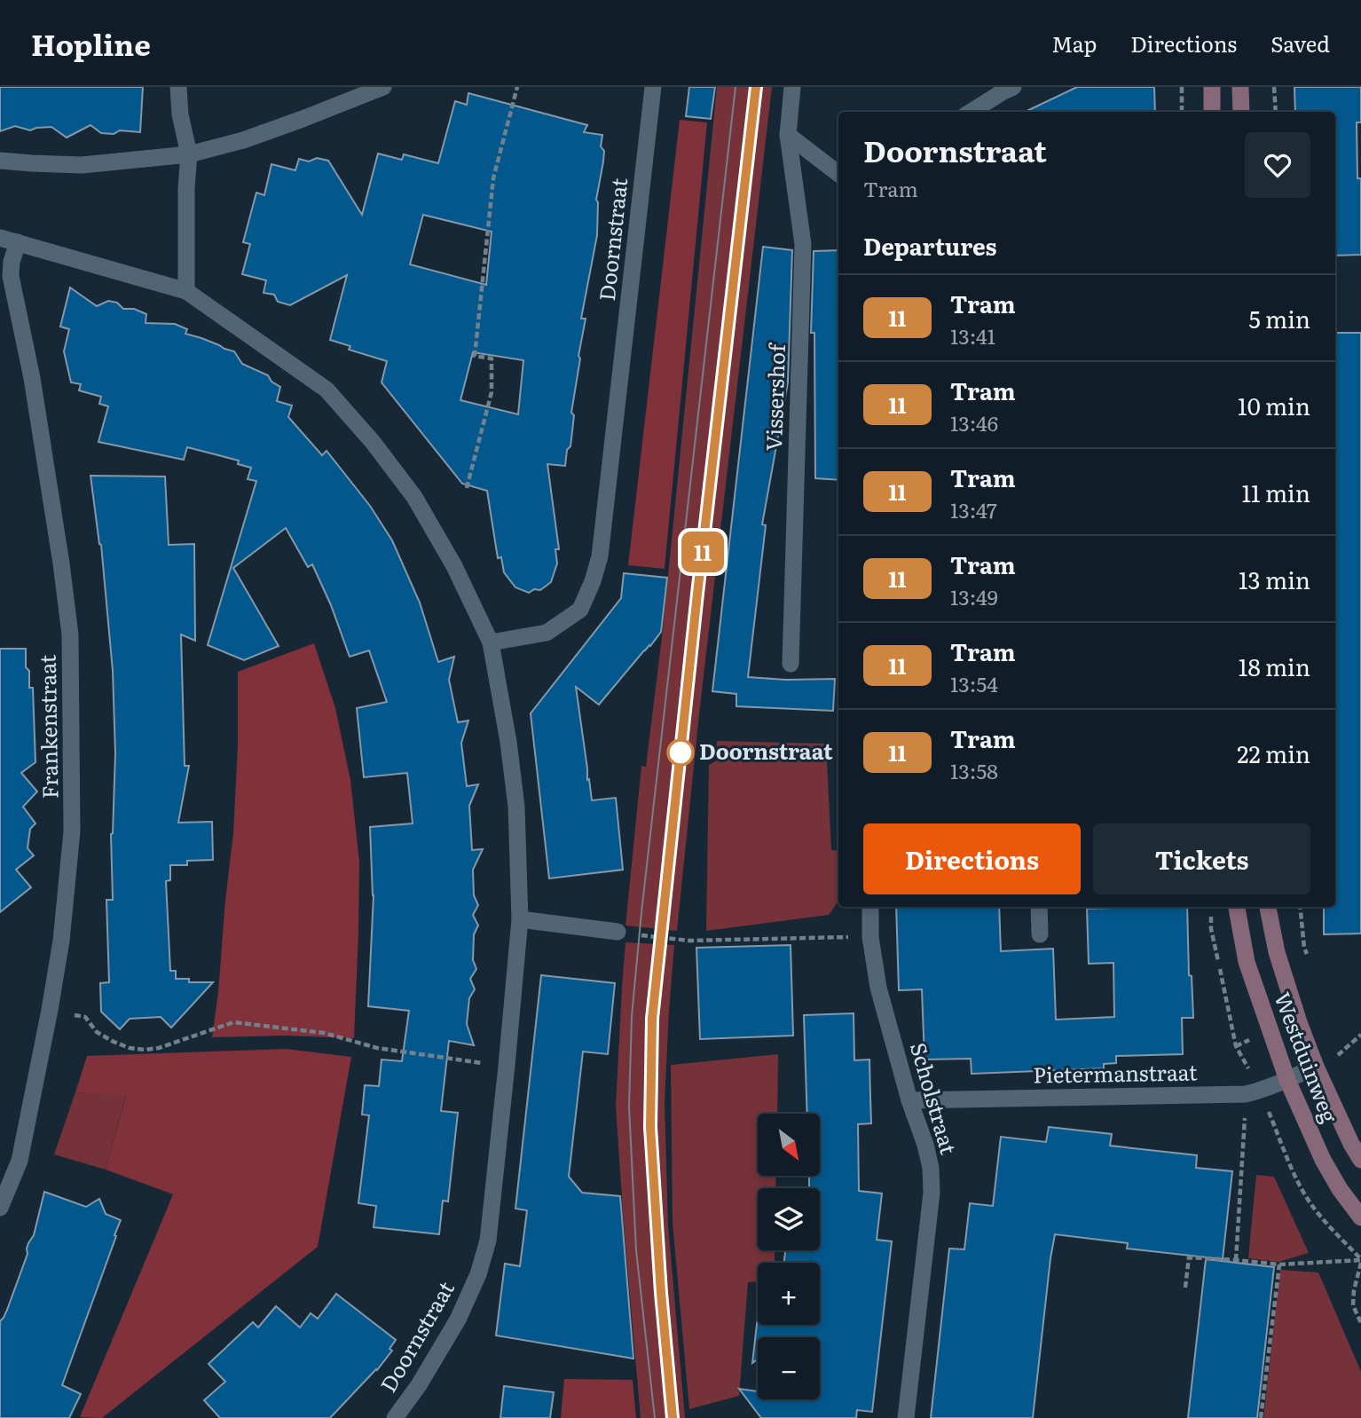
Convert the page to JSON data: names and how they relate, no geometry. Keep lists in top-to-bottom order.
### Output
{
  "streets": {
    "main road": ["Westduinweg"],
    "street": [
      "Doornstraat",
      "Vissershof",
      "Frankenstraat",
      "Pietermanstraat",
      "Scholstraat"
    ]
  },
  "crossings": [
    ["Westduinweg", "Pietermanstraat"],
    ["Pietermanstraat", "Scholstraat"]
  ],
  "places": ["Doornstraat"],
  "lines": ["tram line 11"],
  "north": "bottom right",
  "page": {
    "header": "Hopline",
    "nav": ["Map", "Directions", "Saved"],
    "on_map": "11",
    "heading": [
      ["Doornstraat", "Tram"],
      "Departures"
    ],
    "list": [
      {
        "mark": "11",
        "name": "Tram",
        "note": "13:41",
        "value": "5 min"
      },
      {
        "mark": "11",
        "name": "Tram",
        "note": "13:46",
        "value": "10 min"
      },
      {
        "mark": "11",
        "name": "Tram",
        "note": "13:47",
        "value": "11 min"
      },
      {
        "mark": "11",
        "name": "Tram",
        "note": "13:49",
        "value": "13 min"
      },
      {
        "mark": "11",
        "name": "Tram",
        "note": "13:54",
        "value": "18 min"
      },
      {
        "mark": "11",
        "name": "Tram",
        "note": "13:58",
        "value": "22 min"
      }
    ],
    "buttons": ["Directions", "Tickets"],
    "map_buttons": ["+", "−"]
  }
}
